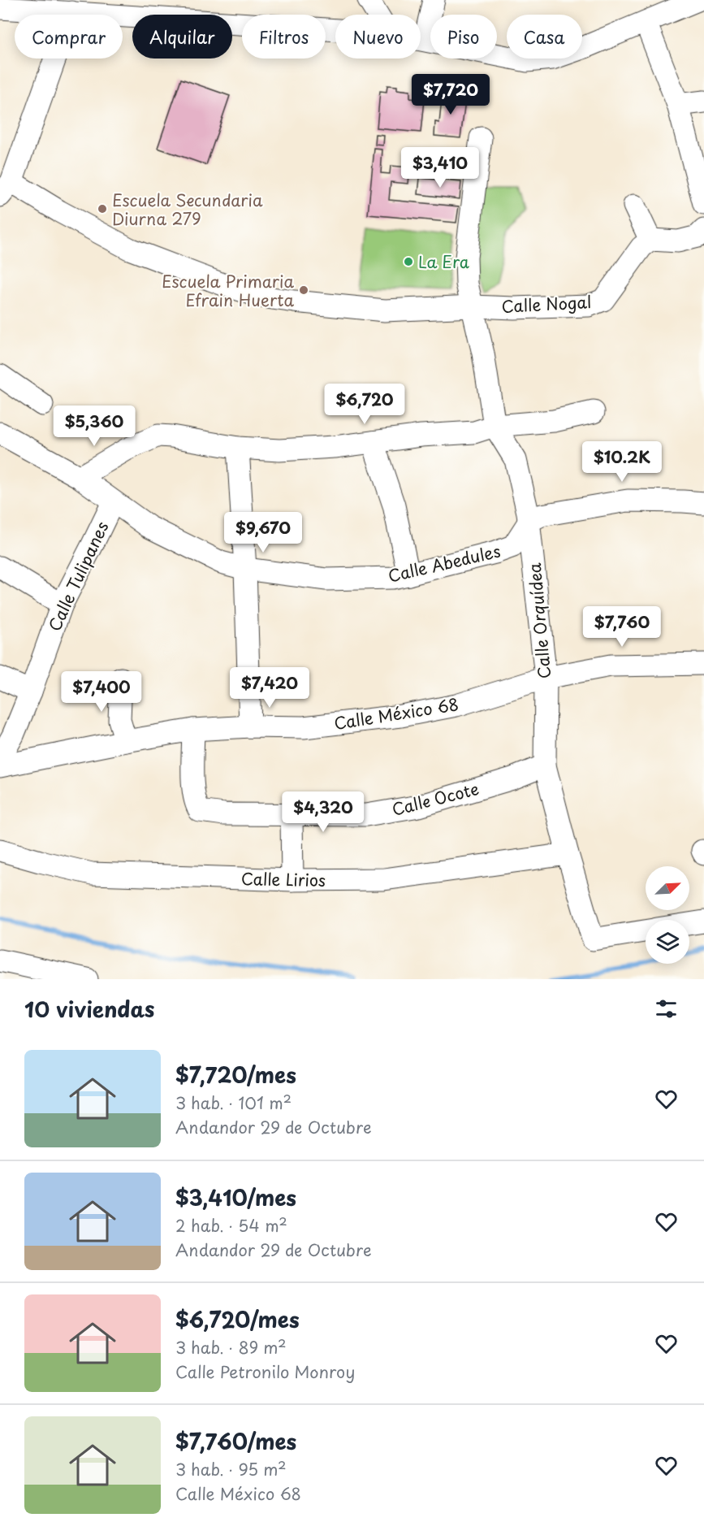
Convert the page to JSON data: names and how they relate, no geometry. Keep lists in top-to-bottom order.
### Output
{
  "streets": {
    "street": [
      "Calle Nogal",
      "Calle Abedules",
      "Calle Tulipanes",
      "Calle Orquídea",
      "Calle México 68",
      "Calle Ocote",
      "Calle Lirios"
    ]
  },
  "crossings": [
    ["Calle Nogal", "Calle Orquídea"],
    ["Calle Abedules", "Calle Tulipanes"],
    ["Calle Abedules", "Calle Orquídea"],
    ["Calle Orquídea", "Calle México 68"],
    ["Calle Orquídea", "Calle Ocote"],
    ["Calle Orquídea", "Calle Lirios"],
    ["Calle México 68", "Calle Ocote"]
  ],
  "places": ["Escuela Secundaria Diurna 279", "La Era", "Escuela Primaria Efrain Huerta"],
  "north": "top right",
  "page": {
    "chip": [
      "Comprar",
      "Alquilar",
      "Filtros",
      "Nuevo",
      "Piso",
      "Casa"
    ],
    "price": [
      "$7,720",
      "$3,410",
      "$6,720",
      "$5,360",
      "$10.2K",
      "$9,670",
      "$7,760",
      "$7,420",
      "$7,400",
      "$4,320"
    ],
    "heading": "10 viviendas",
    "list": [
      {
        "name": "$7,720/mes",
        "note": "3 hab. · 101 m² · Andandor 29 de Octubre"
      },
      {
        "name": "$3,410/mes",
        "note": "2 hab. · 54 m² · Andandor 29 de Octubre"
      },
      {
        "name": "$6,720/mes",
        "note": "3 hab. · 89 m² · Calle Petronilo Monroy"
      },
      {
        "name": "$7,760/mes",
        "note": "3 hab. · 95 m² · Calle México 68"
      }
    ]
  }
}
